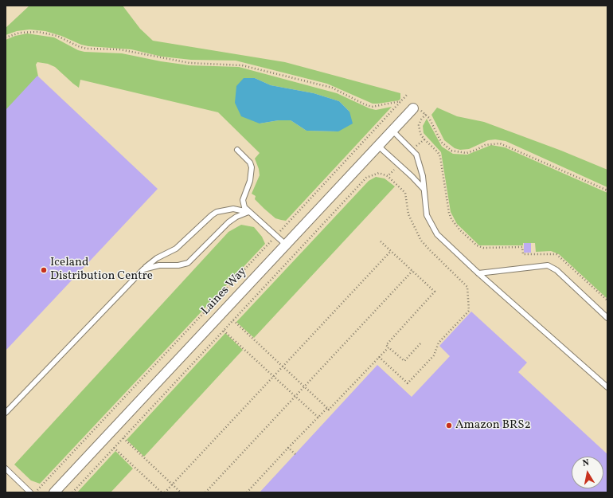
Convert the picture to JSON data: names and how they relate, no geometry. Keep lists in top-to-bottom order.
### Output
{
  "streets": {
    "street": ["Laines Way"]
  },
  "places": ["Iceland Distribution Centre", "Amazon BRS2"],
  "north": "top"
}
